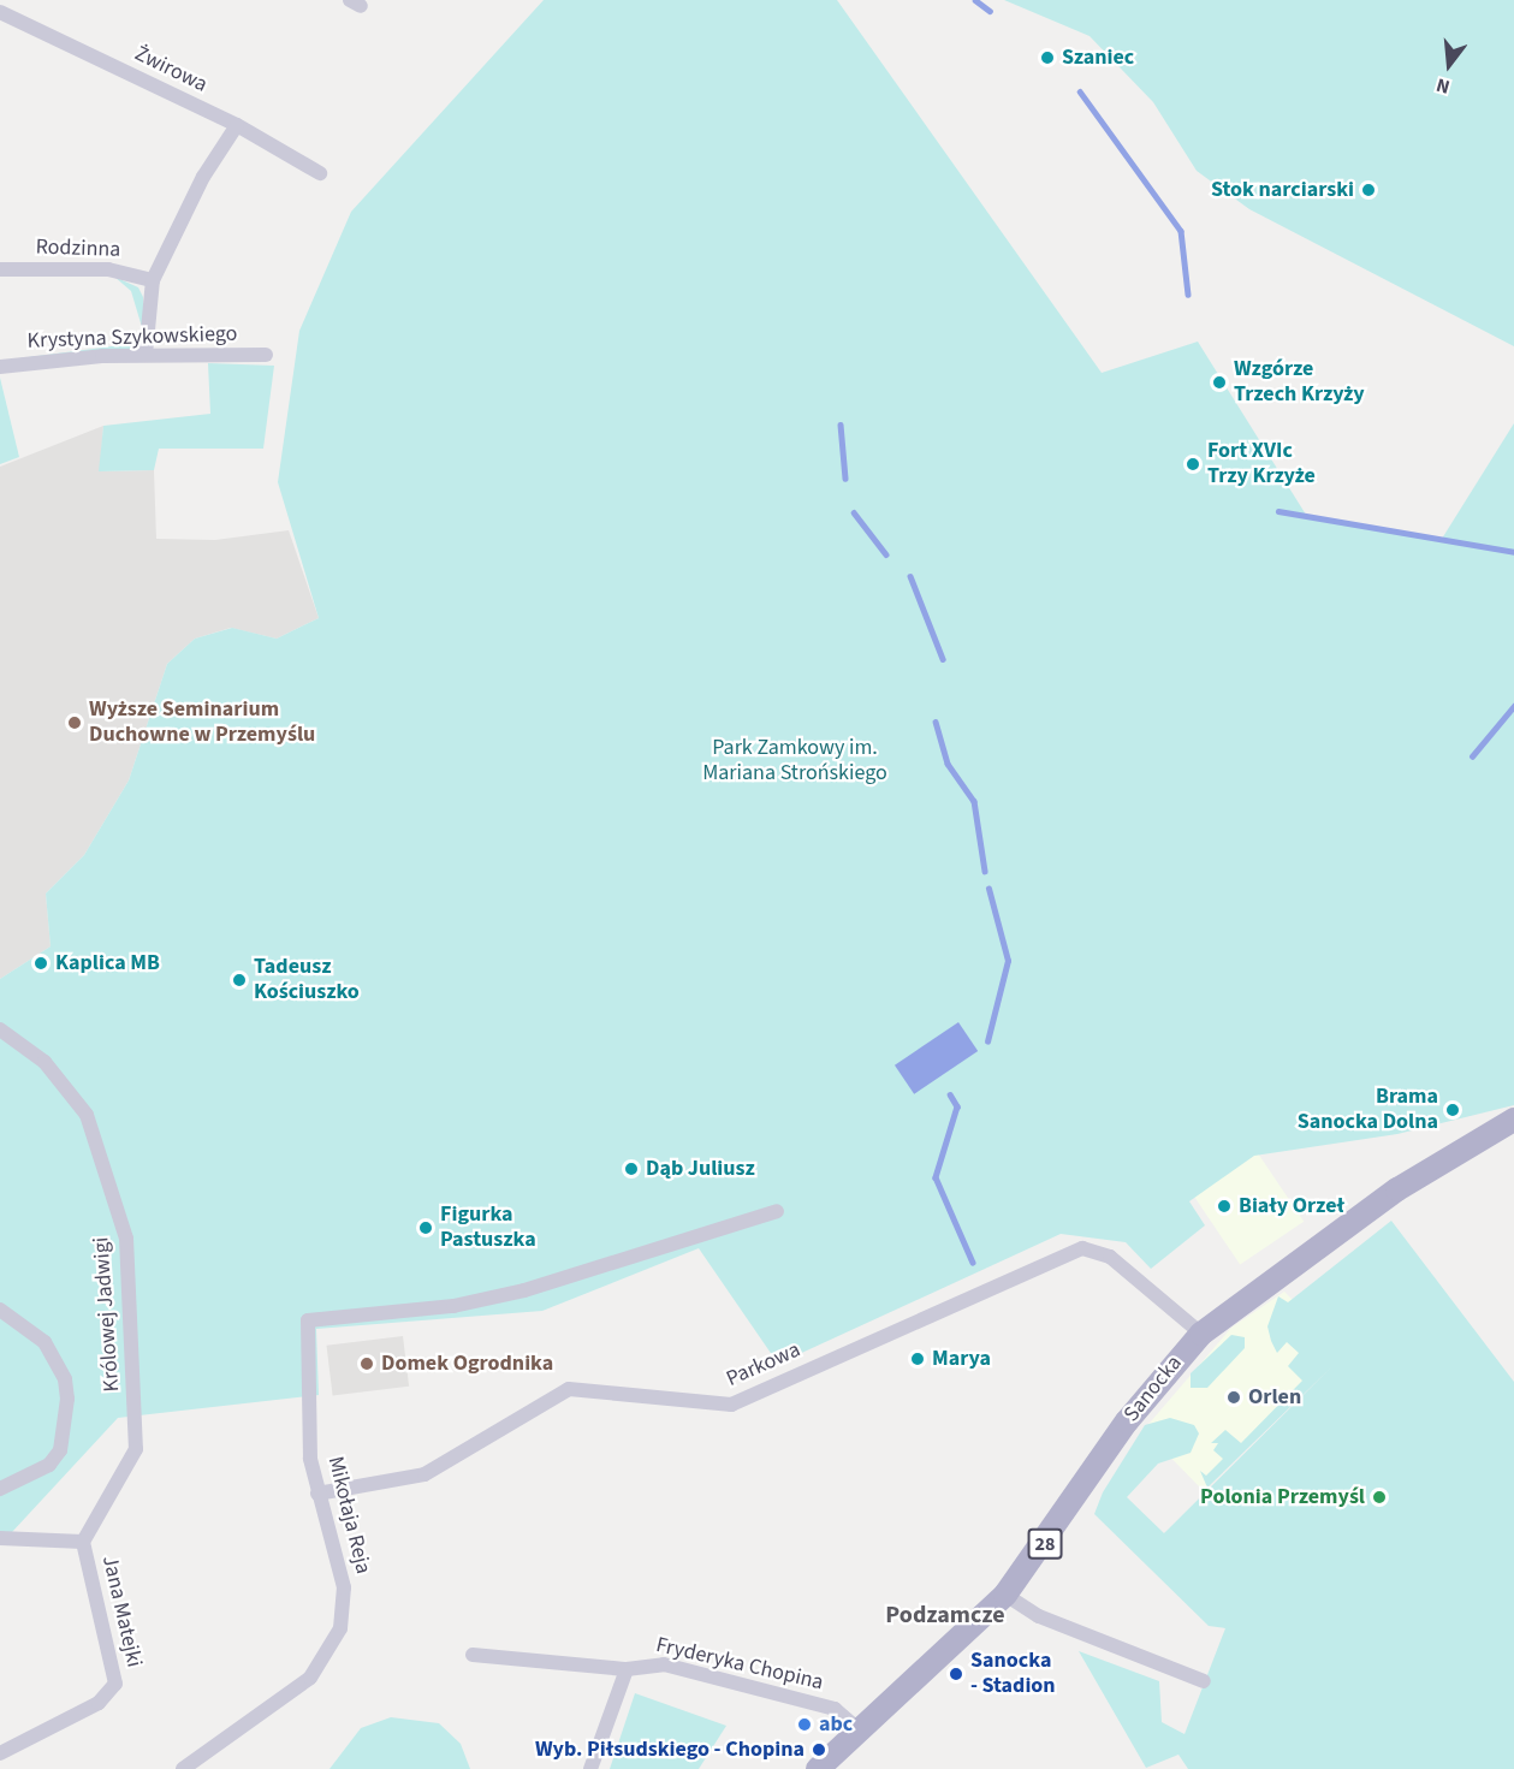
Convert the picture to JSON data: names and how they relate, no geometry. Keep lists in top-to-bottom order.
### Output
{
  "streets": {
    "main road": ["Sanocka", "28"],
    "street": [
      "Żwirowa",
      "Rodzinna",
      "Krystyna Szykowskiego",
      "Królowej Jadwigi",
      "Parkowa",
      "Mikołaja Reja",
      "Jana Matejki",
      "Fryderyka Chopina"
    ]
  },
  "crossings": [
    ["Królowej Jadwigi", "Jana Matejki"],
    ["Parkowa", "Sanocka"],
    ["Parkowa", "Mikołaja Reja"],
    ["Sanocka", "28"],
    ["Sanocka", "Fryderyka Chopina"],
    ["28", "Fryderyka Chopina"]
  ],
  "districts": ["Podzamcze"],
  "parks": ["Park Zamkowy im. Mariana Strońskiego"],
  "places": [
    "Szaniec",
    "Stok narciarski",
    "Wzgórze Trzech Krzyży",
    "Fort XVIc Trzy Krzyże",
    "Wyższe Seminarium Duchowne w Przemyślu",
    "Kaplica MB",
    "Tadeusz Kościuszko",
    "Brama Sanocka Dolna",
    "Dąb Juliusz",
    "Biały Orzeł",
    "Figurka Pastuszka",
    "Marya",
    "Domek Ogrodnika",
    "Orlen",
    "Polonia Przemyśl",
    "Sanocka - Stadion",
    "abc",
    "Wyb. Piłsudskiego - Chopina"
  ],
  "north": "bottom"
}
